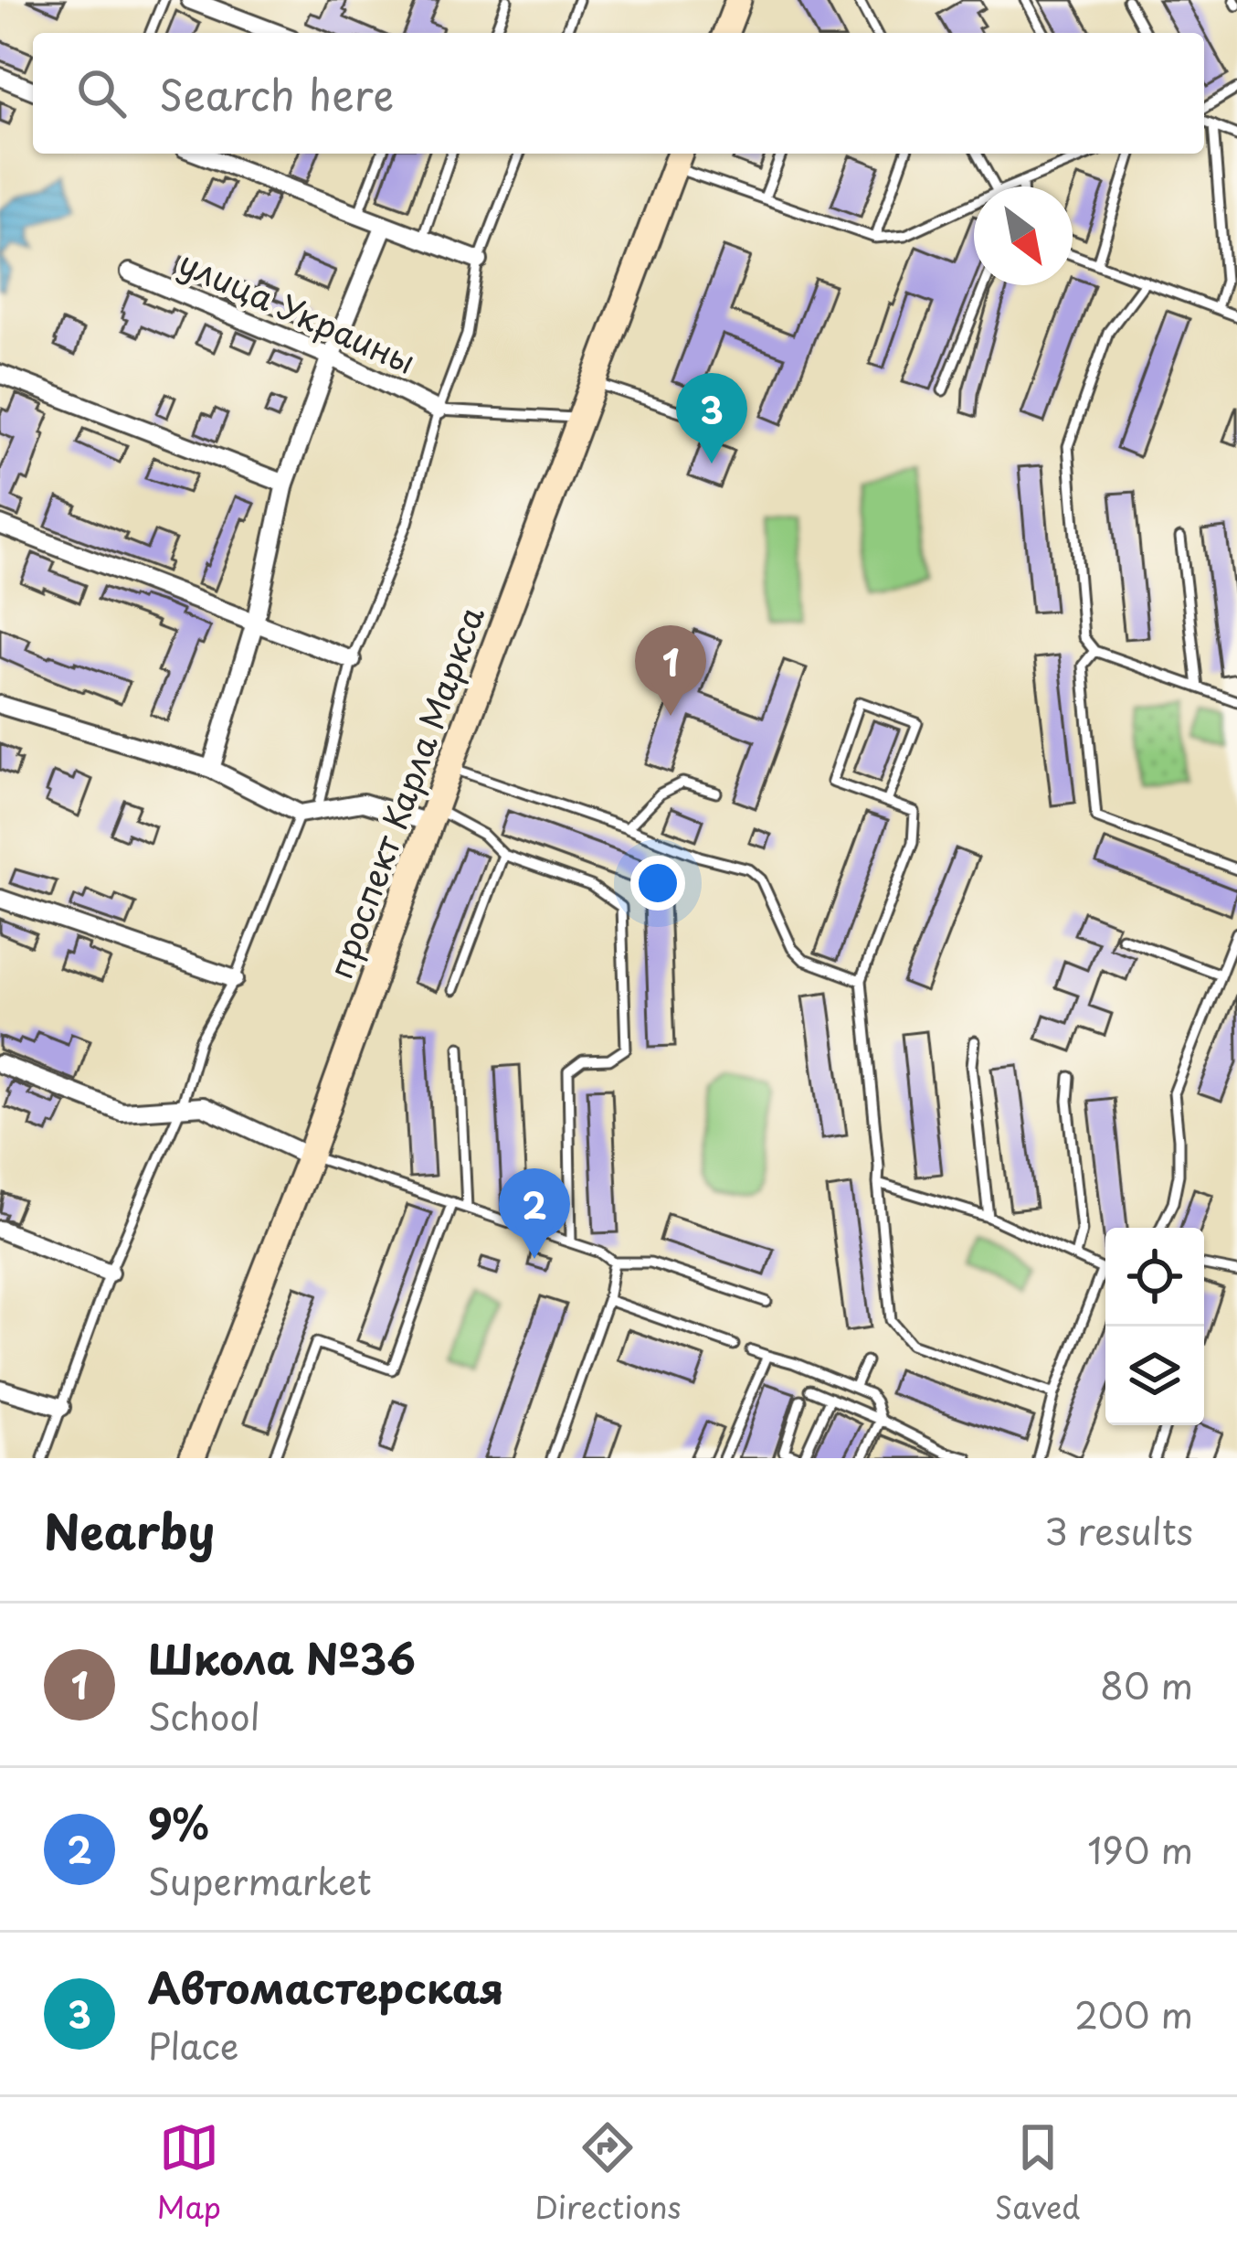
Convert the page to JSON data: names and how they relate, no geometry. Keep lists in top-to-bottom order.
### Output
{
  "streets": {
    "street": ["улица Украины", "проспект Карла Маркса"]
  },
  "north": "bottom right",
  "page": {
    "search": "Search here",
    "pins": ["3", "1", "2"],
    "heading": ["Nearby", "3 results"],
    "list": [
      {
        "mark": "1",
        "name": "Школа №36",
        "note": "School",
        "value": "80 m"
      },
      {
        "mark": "2",
        "name": "9%",
        "note": "Supermarket",
        "value": "190 m"
      },
      {
        "mark": "3",
        "name": "Автомастерская",
        "note": "Place",
        "value": "200 m"
      }
    ],
    "nav": ["Map", "Directions", "Saved"]
  }
}
